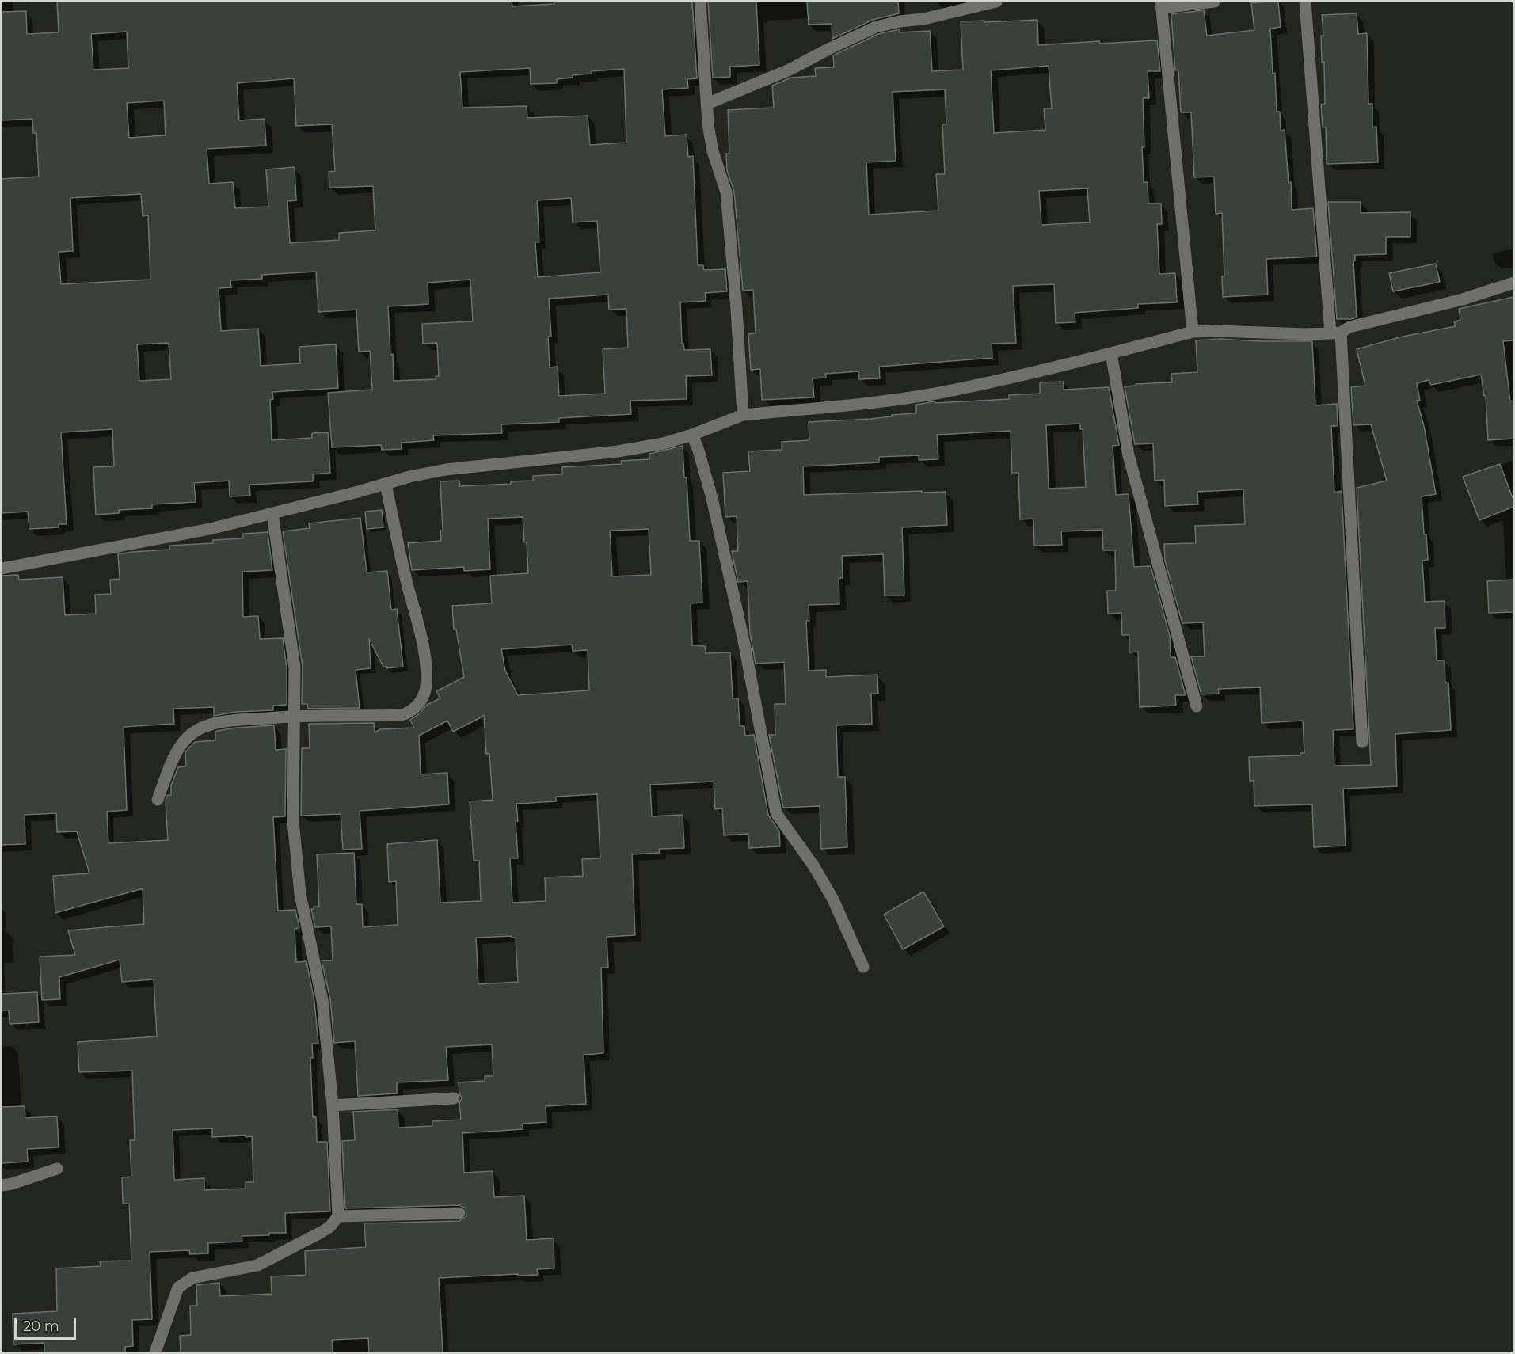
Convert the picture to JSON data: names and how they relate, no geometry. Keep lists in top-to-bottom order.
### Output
{
  "scale_bar": "20 m"
}
